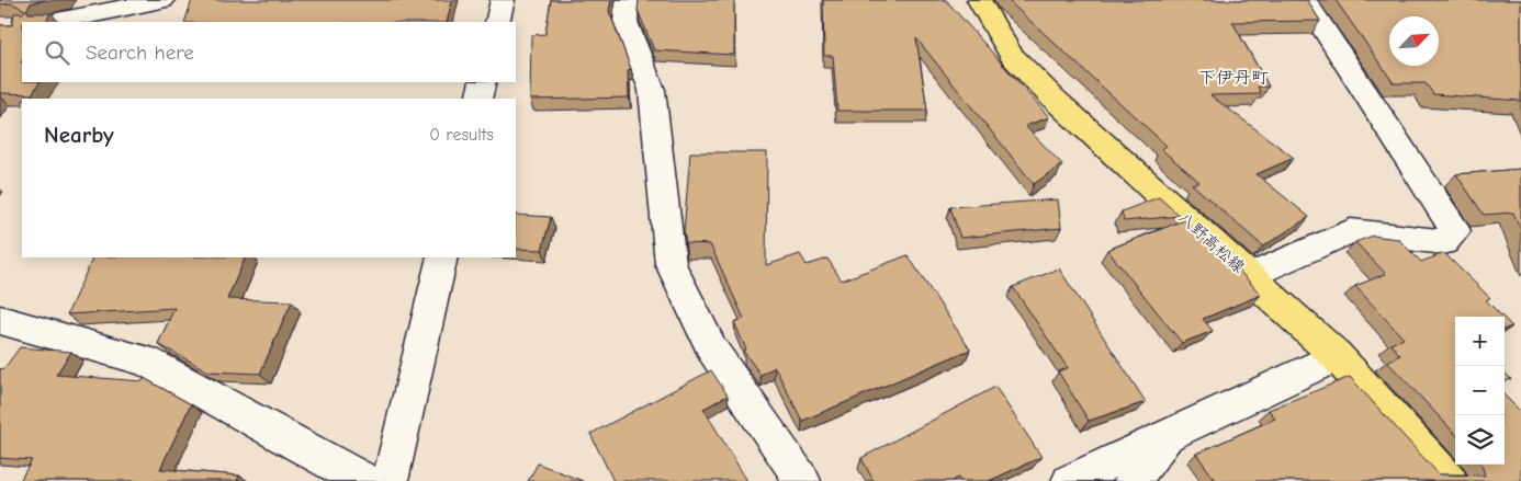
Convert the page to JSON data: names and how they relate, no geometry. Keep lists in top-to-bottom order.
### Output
{
  "streets": {
    "main road": ["八野高松線"]
  },
  "districts": ["下伊丹町"],
  "north": "top right",
  "page": {
    "search": "Search here",
    "heading": ["Nearby", "0 results"],
    "map_buttons": ["+", "−"]
  }
}
